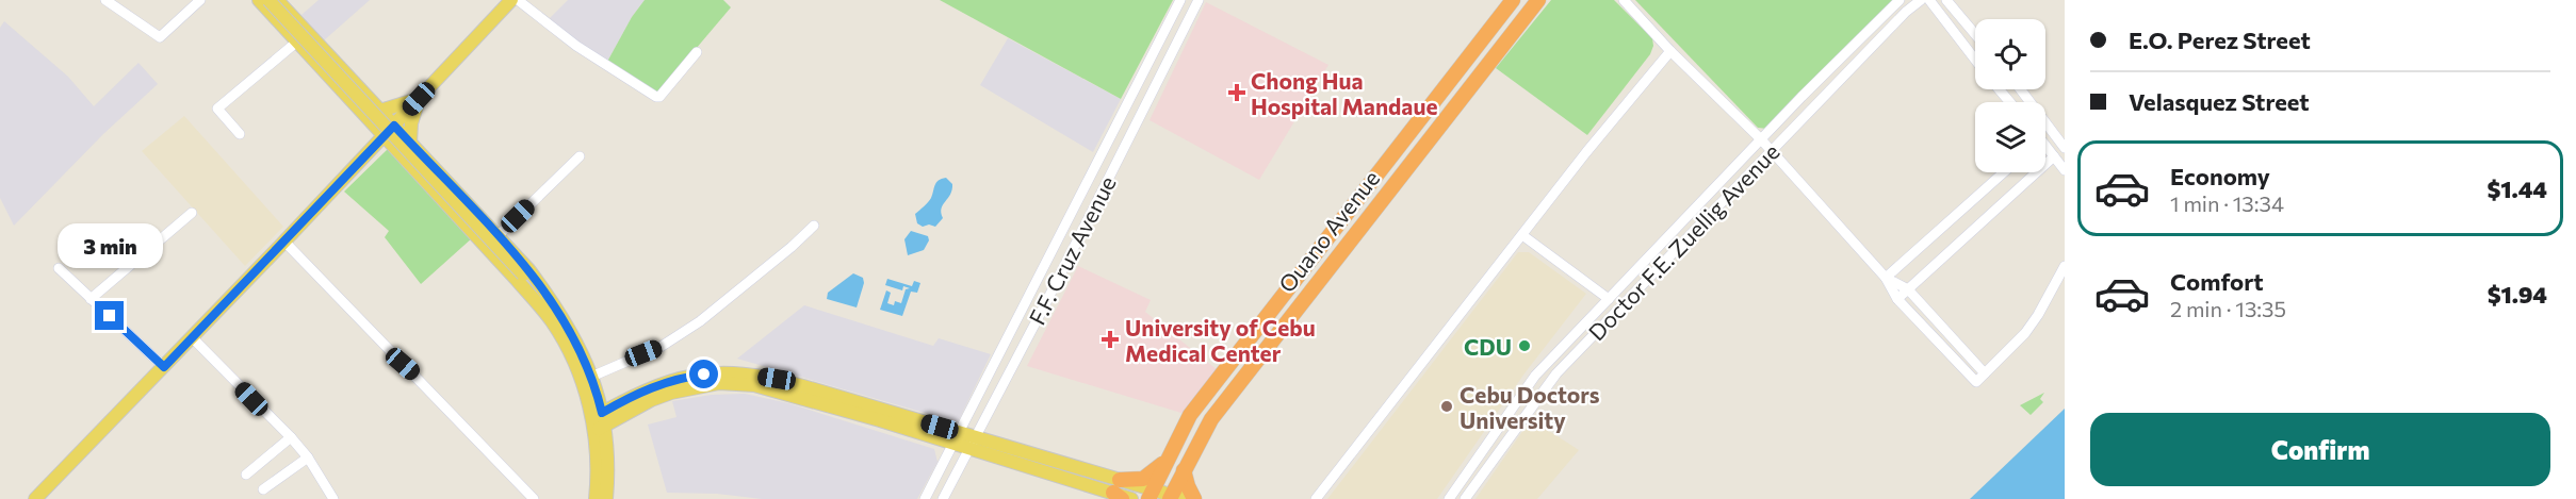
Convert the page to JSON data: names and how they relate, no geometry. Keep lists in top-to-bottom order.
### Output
{
  "streets": {
    "highway": ["Ouano Avenue"],
    "street": ["Doctor F.E. Zuellig Avenue", "F.F. Cruz Avenue"]
  },
  "places": {
    "health": ["Chong Hua Hospital Mandaue", "University of Cebu Medical Center"],
    "other": ["CDU", "Cebu Doctors University"]
  },
  "page": {
    "banner": ["E.O. Perez Street", "Velasquez Street"],
    "list": [
      {
        "name": "Economy",
        "note": "1 min · 13:34",
        "value": "$1.44"
      },
      {
        "name": "Comfort",
        "note": "2 min · 13:35",
        "value": "$1.94"
      }
    ],
    "bubble": "3 min",
    "buttons": "Confirm"
  }
}
